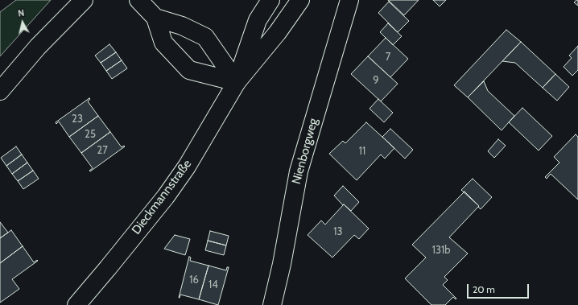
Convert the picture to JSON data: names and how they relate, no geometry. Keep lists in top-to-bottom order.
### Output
{
  "streets": {
    "street": ["Nienborgweg", "Dieckmannstraße"]
  },
  "house_numbers": [
    "7",
    "9",
    "23",
    "25",
    "27",
    "11",
    "13",
    "131b",
    "16",
    "14"
  ],
  "scale_bar": "20 m",
  "north": "top"
}
